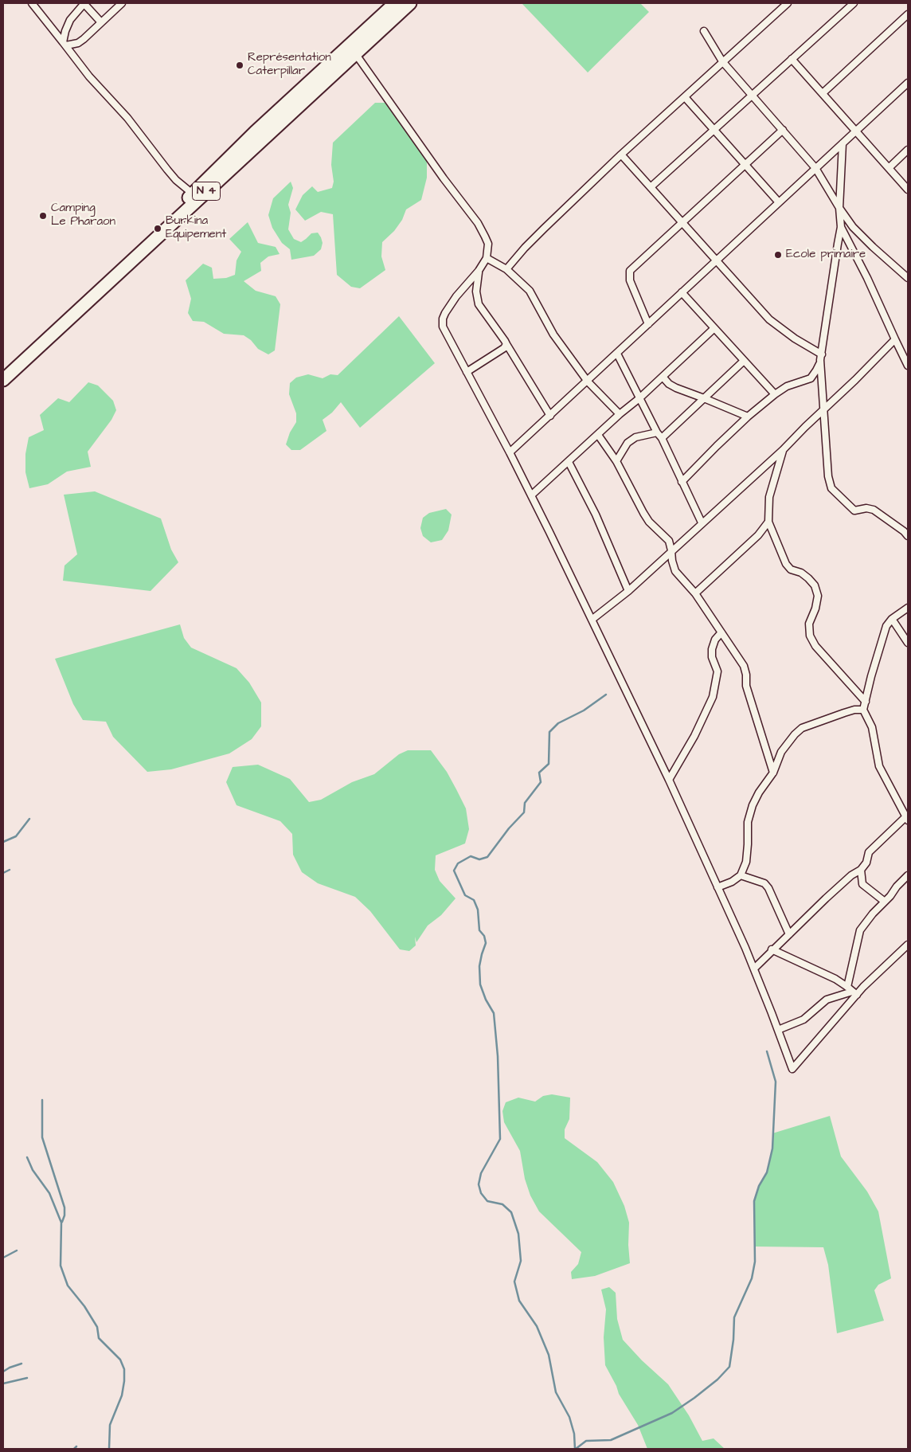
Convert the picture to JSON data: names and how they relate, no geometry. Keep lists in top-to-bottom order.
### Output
{
  "streets": {
    "highway": ["N 4"]
  },
  "places": [
    "Représentation Caterpillar",
    "Camping Le Pharaon",
    "Burkina Equipement",
    "Ecole primaire"
  ]
}
